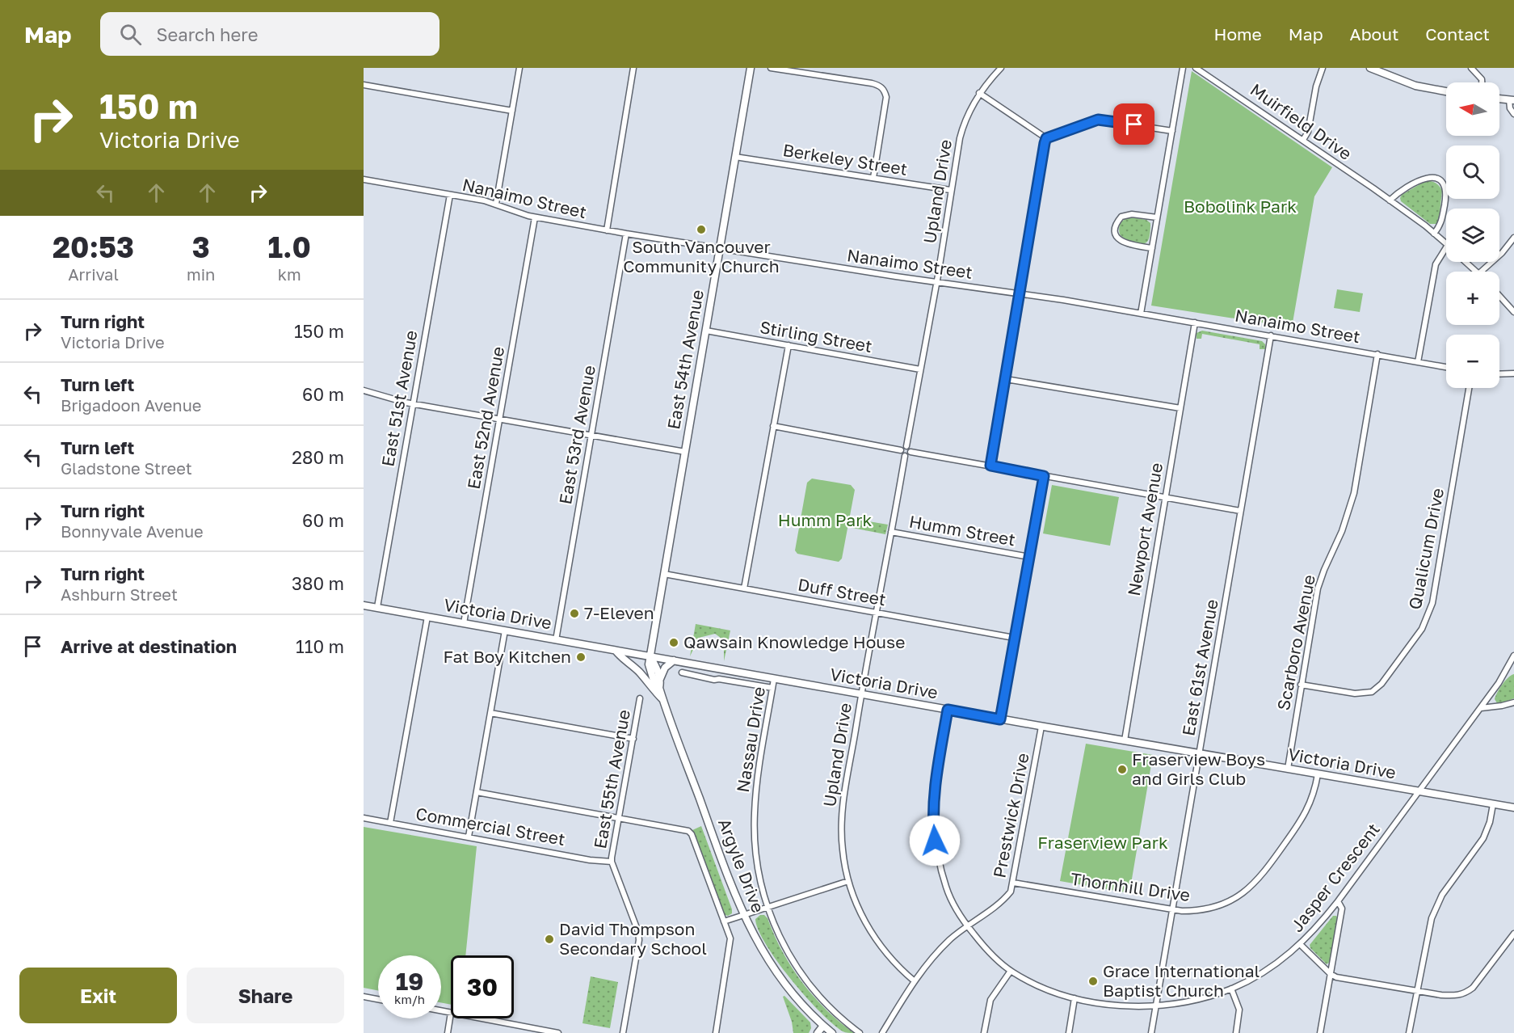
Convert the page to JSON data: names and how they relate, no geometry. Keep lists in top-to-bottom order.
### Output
{
  "streets": {
    "street": [
      "Muirfield Drive",
      "Berkeley Street",
      "Upland Drive",
      "Nanaimo Street",
      "Stirling Street",
      "East 54th Avenue",
      "East 51st Avenue",
      "East 52nd Avenue",
      "East 53rd Avenue",
      "Newport Avenue",
      "Humm Street",
      "Qualicum Drive",
      "Duff Street",
      "Victoria Drive",
      "Scarboro Avenue",
      "East 61st Avenue",
      "Nassau Drive",
      "East 55th Avenue",
      "Prestwick Drive",
      "Commercial Street",
      "Argyle Drive",
      "Jasper Crescent",
      "Thornhill Drive"
    ]
  },
  "crossings": [
    ["Berkeley Street", "Upland Drive"],
    ["Berkeley Street", "East 54th Avenue"],
    ["Upland Drive", "Nanaimo Street"],
    ["Upland Drive", "Stirling Street"],
    ["Upland Drive", "Humm Street"],
    ["Upland Drive", "Duff Street"],
    ["Upland Drive", "Victoria Drive"],
    ["Upland Drive", "Prestwick Drive"],
    ["Nanaimo Street", "East 54th Avenue"],
    ["Nanaimo Street", "East 51st Avenue"],
    ["Nanaimo Street", "East 52nd Avenue"],
    ["Nanaimo Street", "East 53rd Avenue"],
    ["Nanaimo Street", "Newport Avenue"],
    ["Nanaimo Street", "Scarboro Avenue"],
    ["Nanaimo Street", "East 61st Avenue"],
    ["Stirling Street", "East 54th Avenue"],
    ["East 54th Avenue", "Duff Street"],
    ["East 54th Avenue", "Victoria Drive"],
    ["East 54th Avenue", "Argyle Drive"],
    ["East 51st Avenue", "Victoria Drive"],
    ["East 52nd Avenue", "Victoria Drive"],
    ["East 53rd Avenue", "Victoria Drive"],
    ["Newport Avenue", "Victoria Drive"],
    ["Qualicum Drive", "Scarboro Avenue"],
    ["Victoria Drive", "Scarboro Avenue"],
    ["Victoria Drive", "East 61st Avenue"],
    ["Victoria Drive", "Nassau Drive"],
    ["Victoria Drive", "Prestwick Drive"],
    ["Victoria Drive", "Argyle Drive"],
    ["Victoria Drive", "Jasper Crescent"],
    ["Victoria Drive", "Thornhill Drive"],
    ["East 61st Avenue", "Jasper Crescent"],
    ["East 61st Avenue", "Thornhill Drive"],
    ["East 55th Avenue", "Commercial Street"],
    ["Prestwick Drive", "Jasper Crescent"],
    ["Prestwick Drive", "Thornhill Drive"]
  ],
  "parks": ["Bobolink Park", "Humm Park", "Fraserview Park"],
  "places": [
    "South Vancouver Community Church",
    "7-Eleven",
    "Qawsain Knowledge House",
    "Fat Boy Kitchen",
    "Fraserview Boys and Girls Club",
    "David Thompson Secondary School",
    "Grace International Baptist Church"
  ],
  "north": "left",
  "page": {
    "header": "Map",
    "search": "Search here",
    "nav": [
      "Home",
      "Map",
      "About",
      "Contact"
    ],
    "turn": ["150 m", "Victoria Drive"],
    "map_buttons": ["+", "−"],
    "eta": [
      "20:53",
      "Arrival",
      "3",
      "min",
      "1.0",
      "km"
    ],
    "list": [
      {
        "name": "Turn right",
        "note": "Victoria Drive",
        "value": "150 m"
      },
      {
        "name": "Turn left",
        "note": "Brigadoon Avenue",
        "value": "60 m"
      },
      {
        "name": "Turn left",
        "note": "Gladstone Street",
        "value": "280 m"
      },
      {
        "name": "Turn right",
        "note": "Bonnyvale Avenue",
        "value": "60 m"
      },
      {
        "name": "Turn right",
        "note": "Ashburn Street",
        "value": "380 m"
      },
      {
        "name": "Arrive at destination",
        "value": "110 m"
      }
    ],
    "speed": "19 km/h",
    "limit": "30",
    "buttons": ["Exit", "Share"]
  }
}
